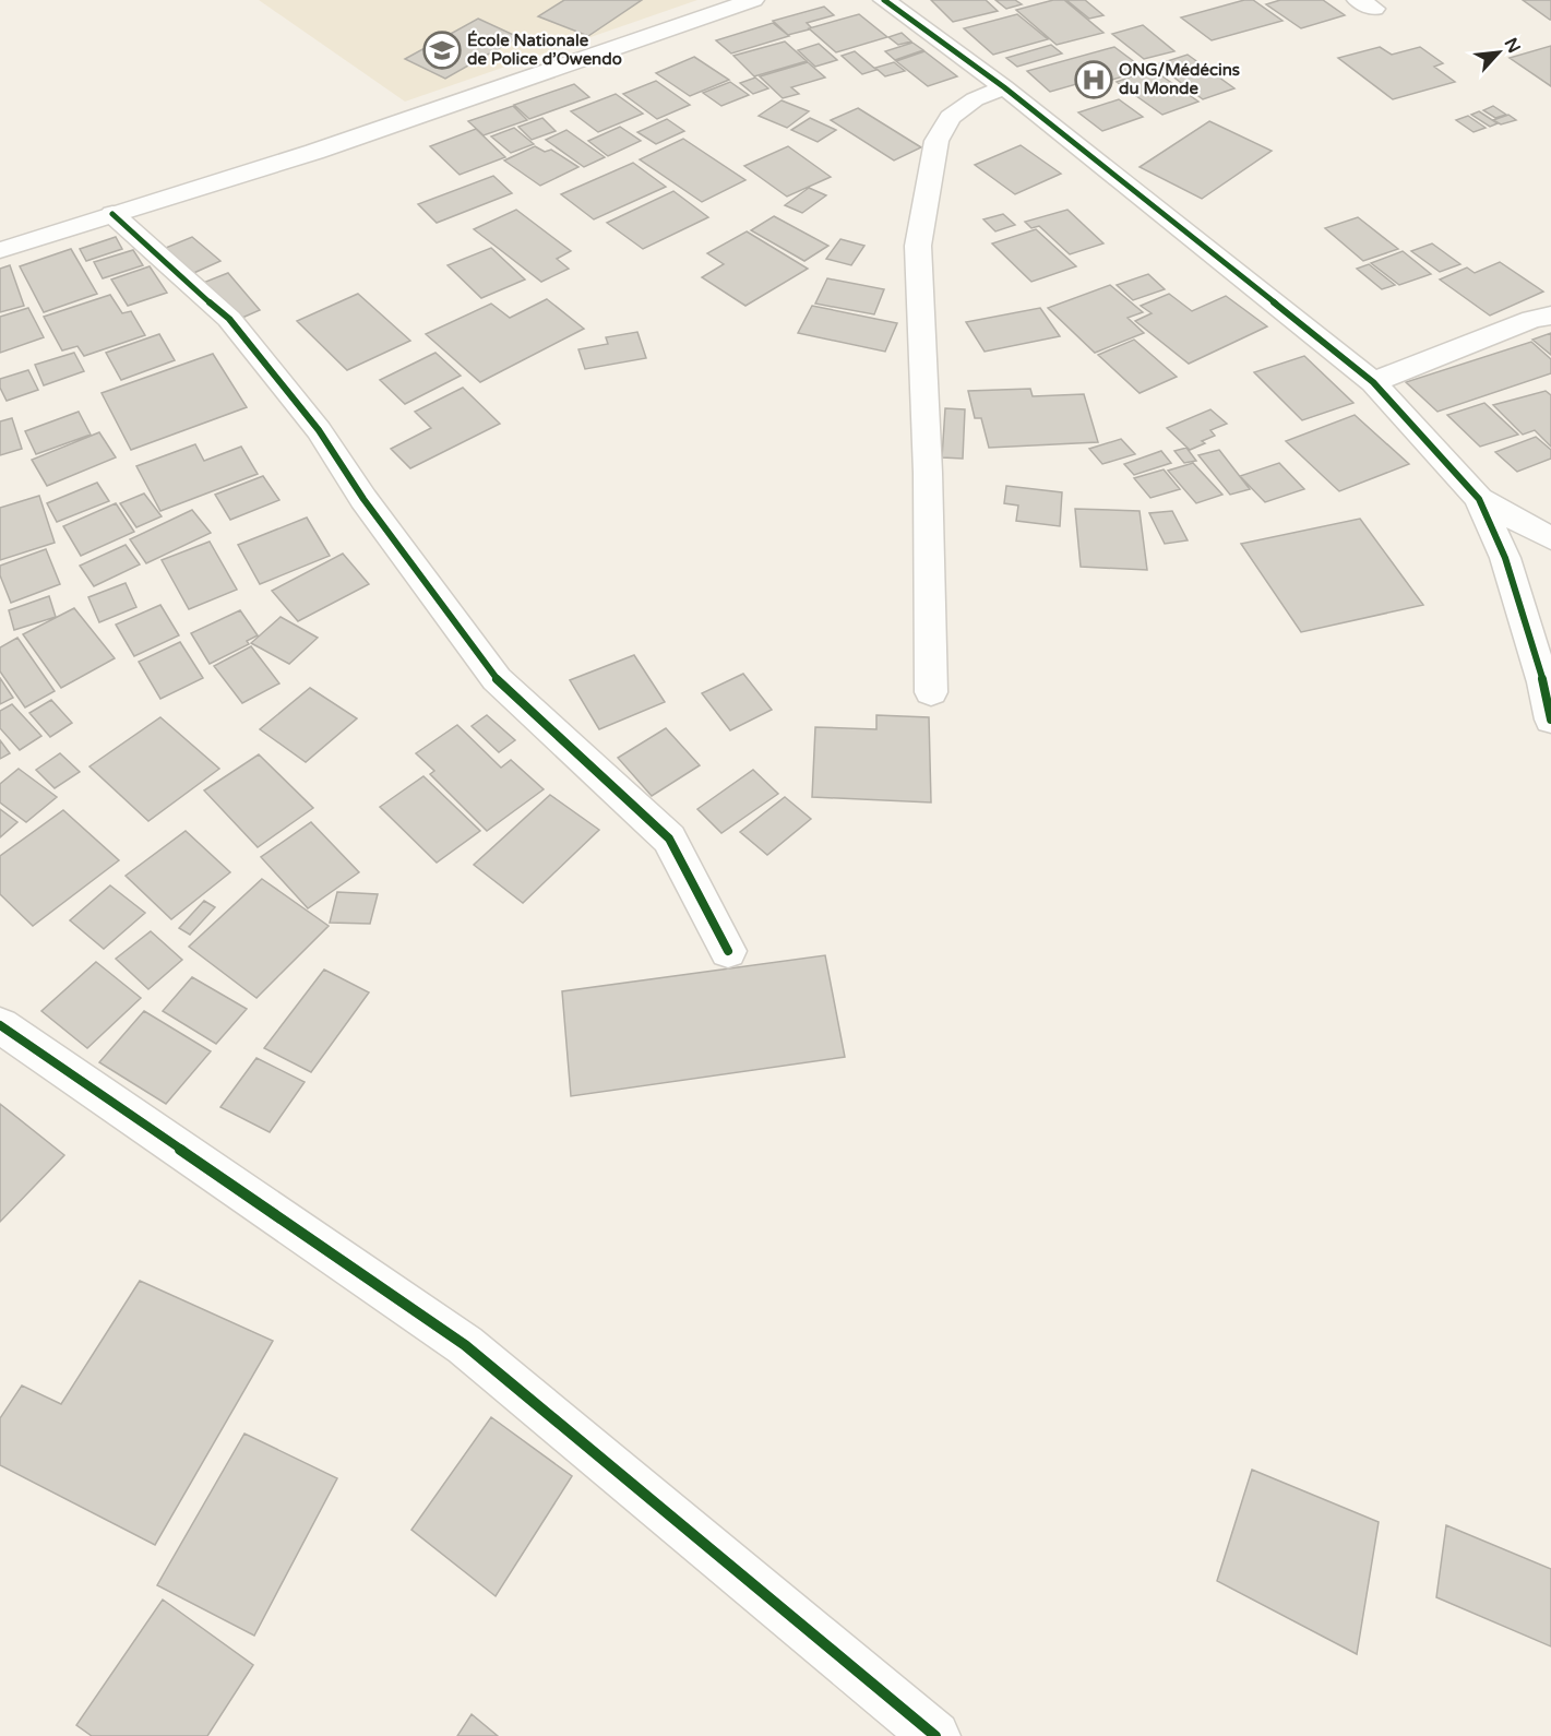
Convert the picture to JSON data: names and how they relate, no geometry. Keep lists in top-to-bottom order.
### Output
{
  "places": {
    "school or university": ["École Nationale de Police d’Owendo"],
    "hospital": ["ONG/Médécins du Monde"]
  },
  "north": "top right"
}
